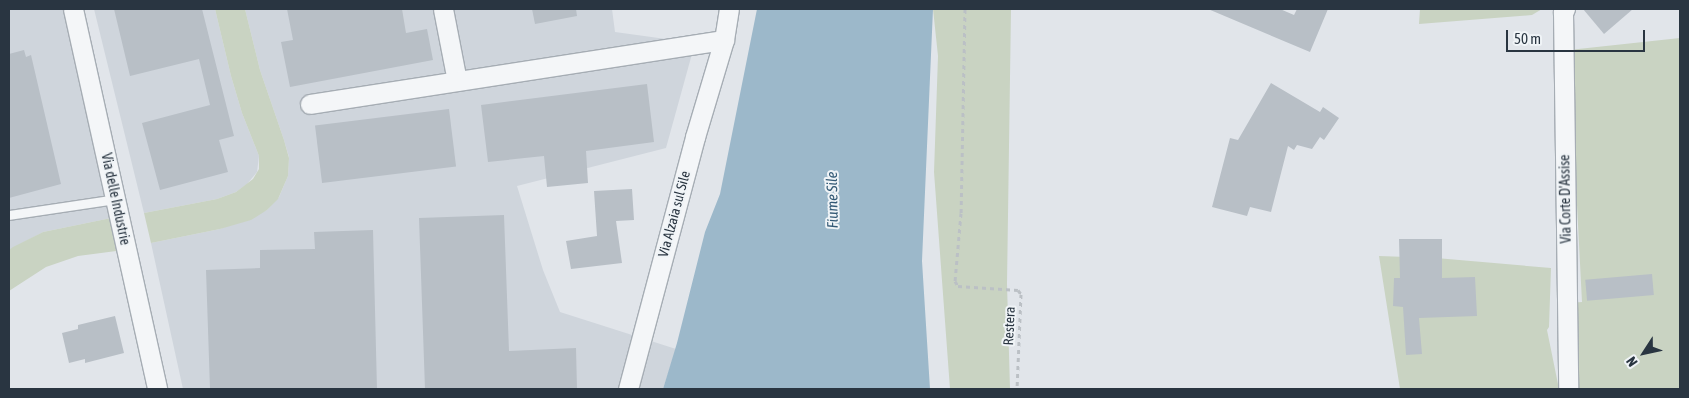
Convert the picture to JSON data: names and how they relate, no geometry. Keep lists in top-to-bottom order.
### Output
{
  "streets": {
    "street": ["Via delle Industrie", "Via Corte D'Assise", "Via Alzaia sul Sile"],
    "path": ["Restera"]
  },
  "water": ["Fiume Sile"],
  "scale_bar": "50 m",
  "north": "bottom left"
}
